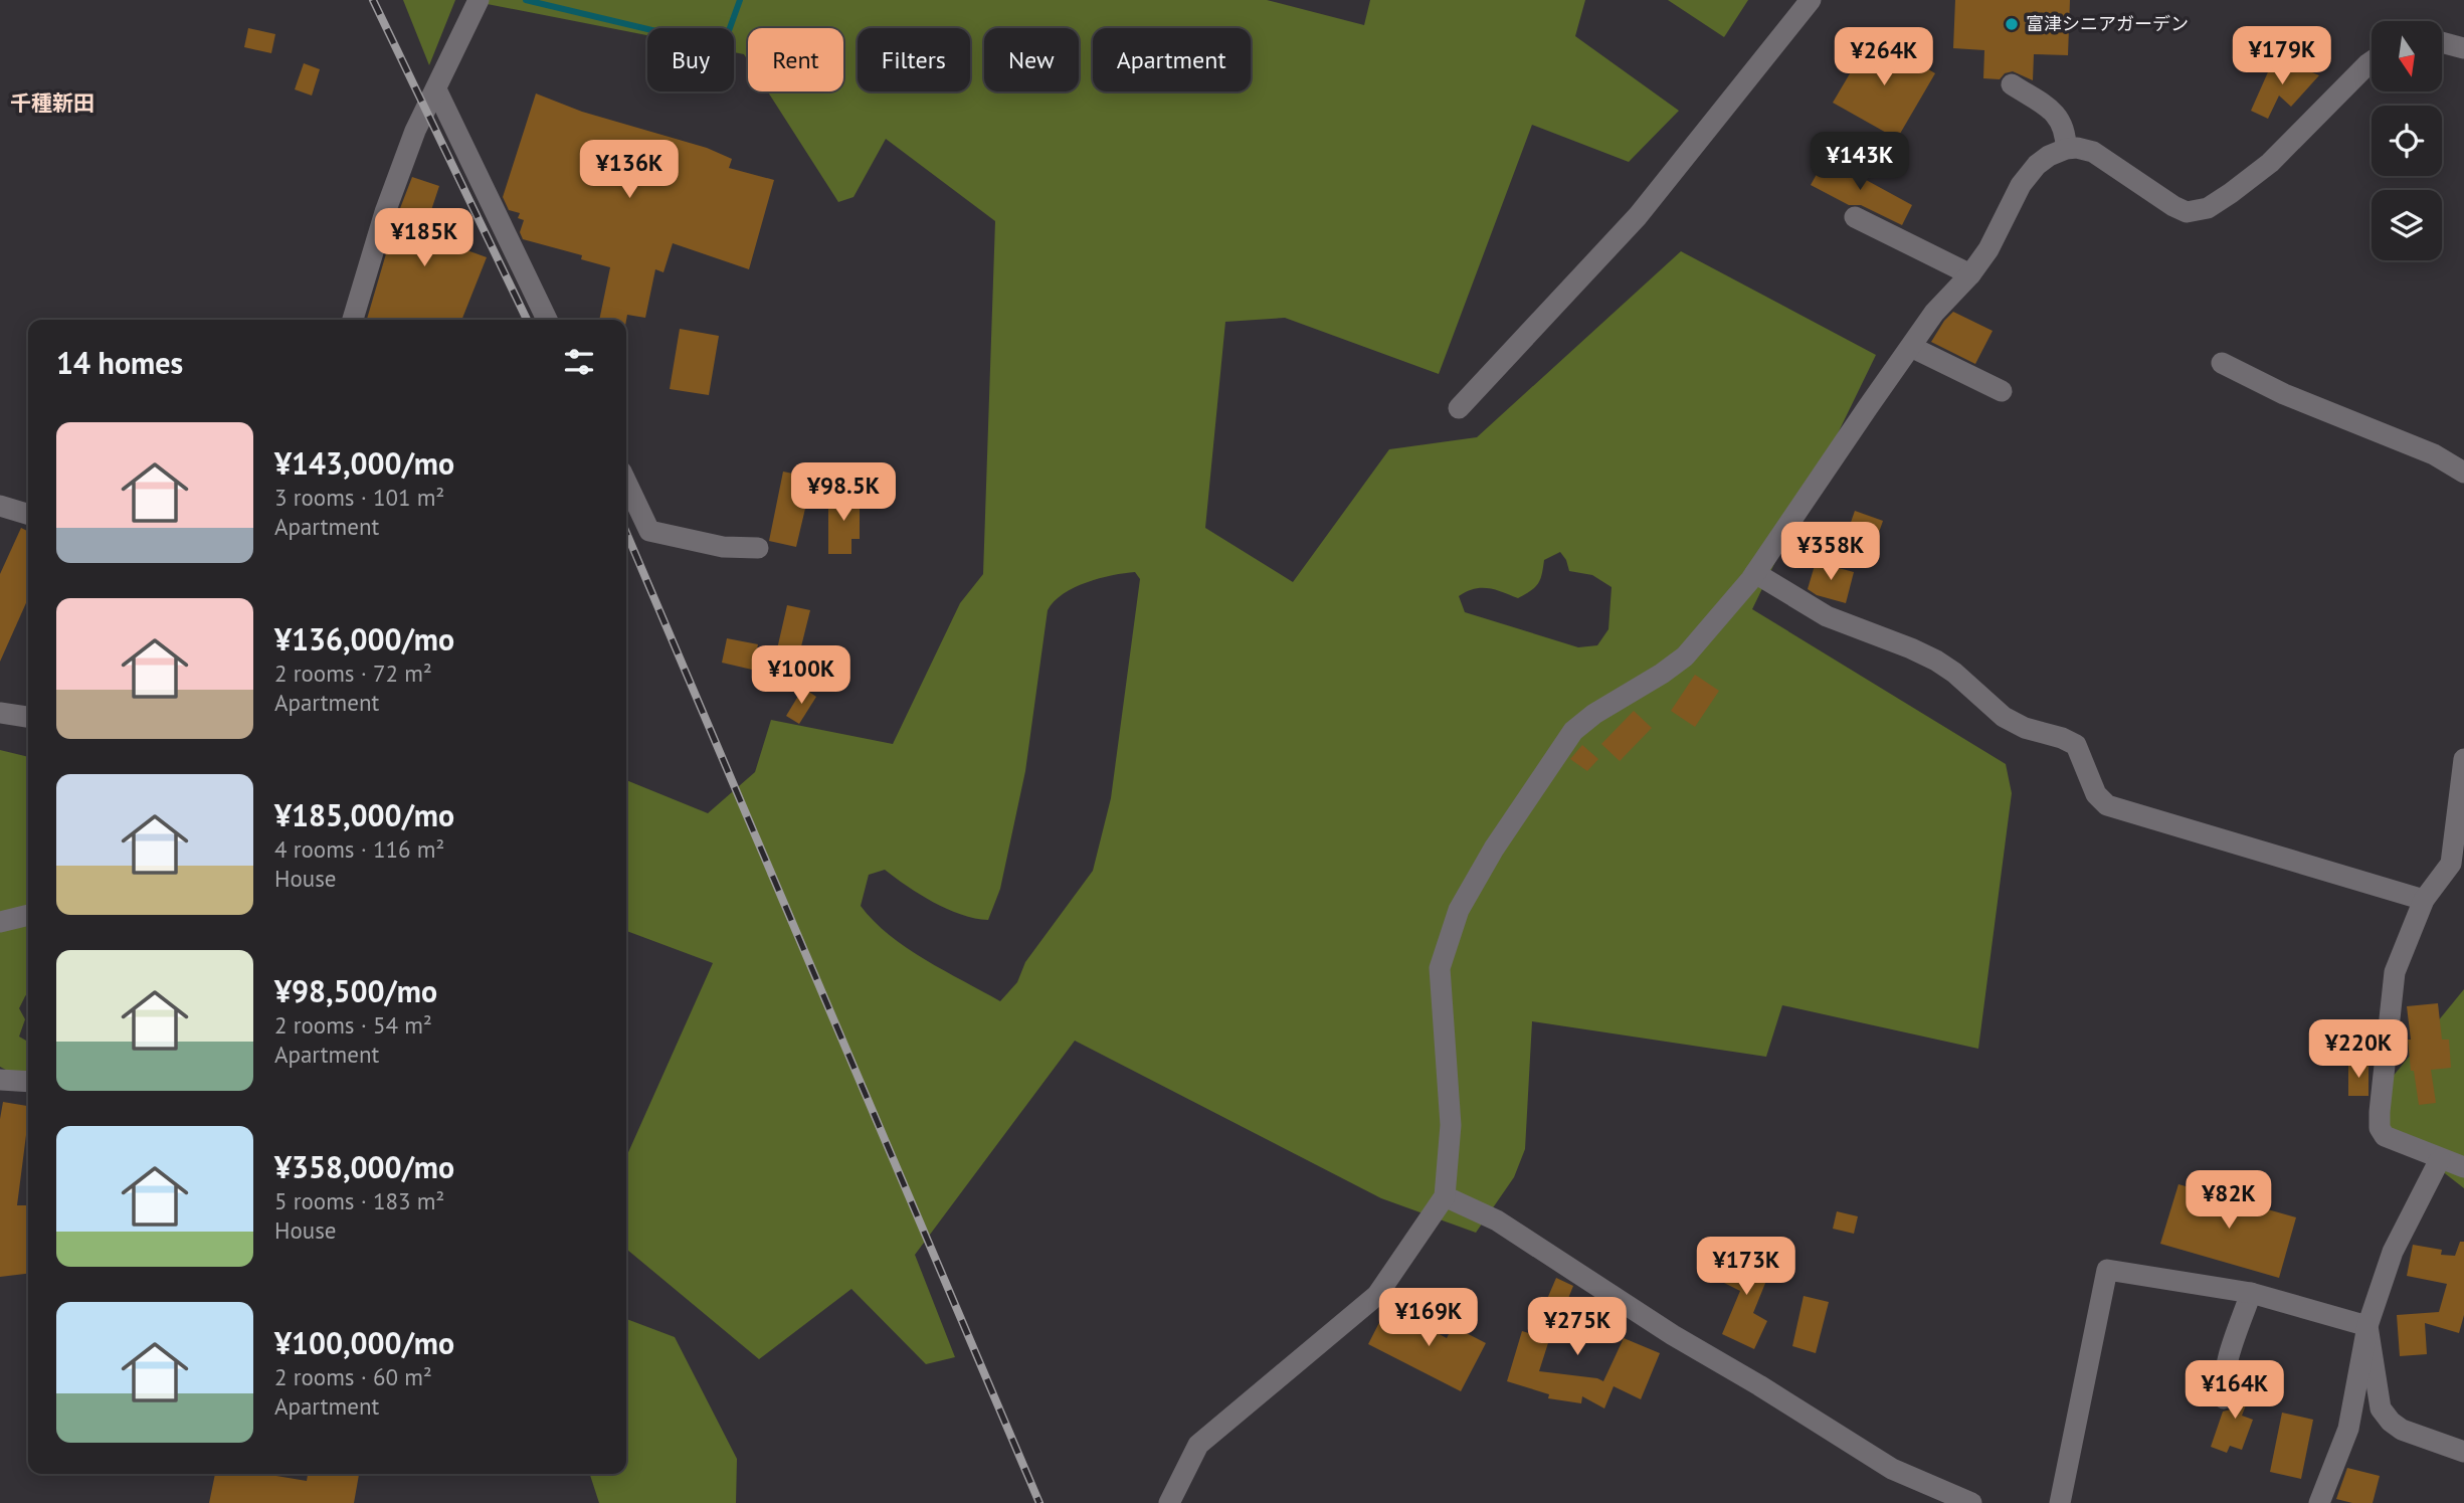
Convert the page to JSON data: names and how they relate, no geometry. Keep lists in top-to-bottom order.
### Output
{
  "districts": ["千種新田"],
  "places": ["富津シニアガーデン"],
  "north": "bottom",
  "page": {
    "price": [
      "¥179K",
      "¥264K",
      "¥143K",
      "¥136K",
      "¥185K",
      "¥98.5K",
      "¥358K",
      "¥100K",
      "¥220K",
      "¥82K",
      "¥173K",
      "¥169K",
      "¥275K",
      "¥164K"
    ],
    "chip": [
      "Buy",
      "Rent",
      "Filters",
      "New",
      "Apartment"
    ],
    "heading": "14 homes",
    "list": [
      {
        "name": "¥143,000/mo",
        "note": "3 rooms · 101 m² · Apartment"
      },
      {
        "name": "¥136,000/mo",
        "note": "2 rooms · 72 m² · Apartment"
      },
      {
        "name": "¥185,000/mo",
        "note": "4 rooms · 116 m² · House"
      },
      {
        "name": "¥98,500/mo",
        "note": "2 rooms · 54 m² · Apartment"
      },
      {
        "name": "¥358,000/mo",
        "note": "5 rooms · 183 m² · House"
      },
      {
        "name": "¥100,000/mo",
        "note": "2 rooms · 60 m² · Apartment"
      }
    ]
  }
}
